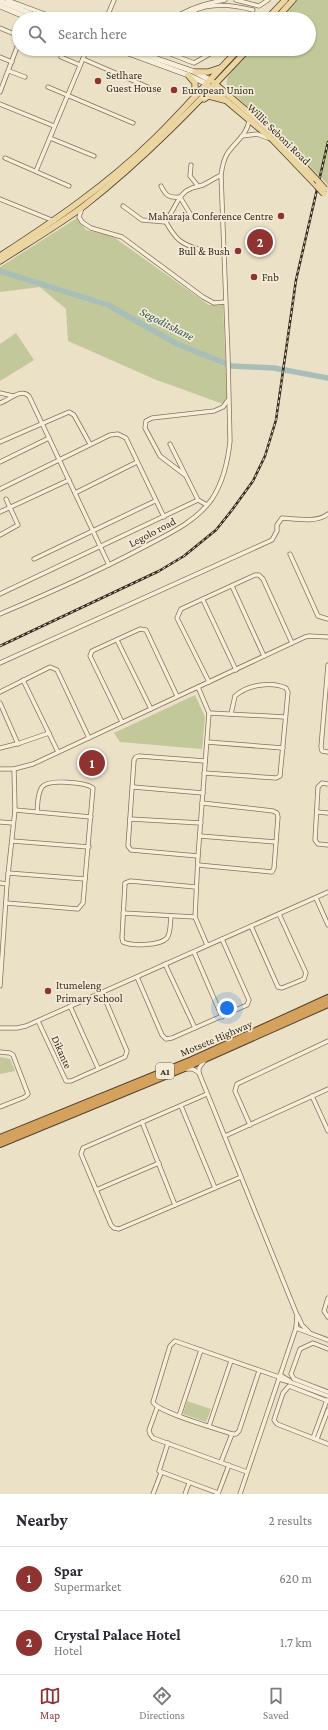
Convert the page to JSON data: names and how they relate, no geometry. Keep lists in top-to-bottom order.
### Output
{
  "streets": {
    "highway": ["Motsete Highway", "A1"],
    "main road": ["Willie Seboni Road"],
    "street": ["Legolo road", "Dikante"]
  },
  "crossings": [
    ["Willie Seboni Road", "Legolo road"]
  ],
  "water": ["Segoditshane"],
  "places": [
    "Setlhare Guest House",
    "European Union",
    "Maharaja Conference Centre",
    "Bull & Bush",
    "Fnb",
    "Itumeleng Primary School"
  ],
  "page": {
    "search": "Search here",
    "pins": ["2", "1"],
    "heading": ["Nearby", "2 results"],
    "list": [
      {
        "mark": "1",
        "name": "Spar",
        "note": "Supermarket",
        "value": "620 m"
      },
      {
        "mark": "2",
        "name": "Crystal Palace Hotel",
        "note": "Hotel",
        "value": "1.7 km"
      }
    ],
    "nav": ["Map", "Directions", "Saved"]
  }
}
